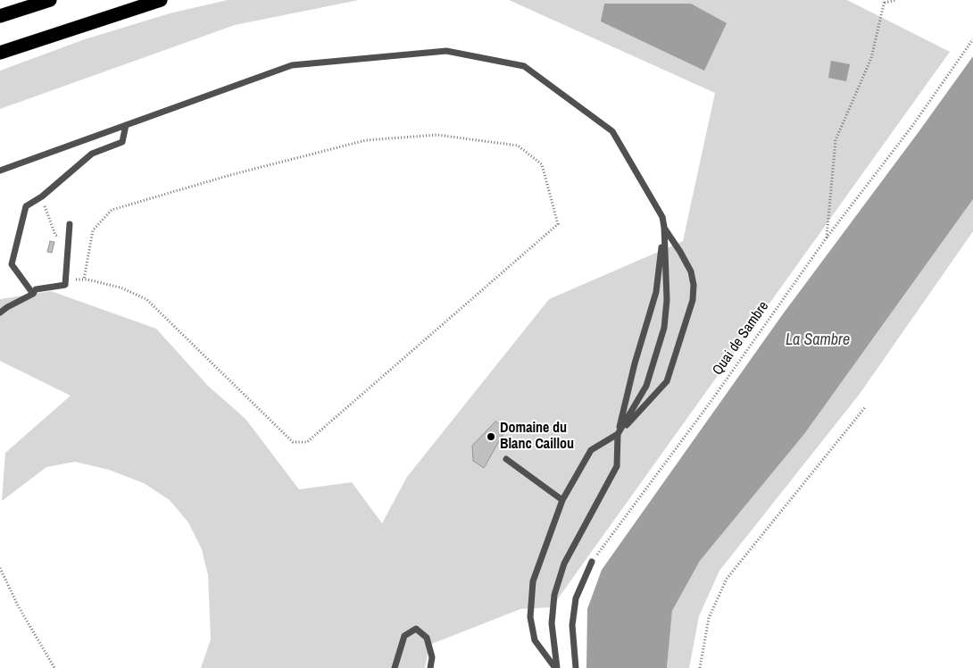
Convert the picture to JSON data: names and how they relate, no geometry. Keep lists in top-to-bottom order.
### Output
{
  "streets": {
    "path": ["Quai de Sambre"]
  },
  "water": ["La Sambre"],
  "places": ["Domaine du Blanc Caillou"]
}
